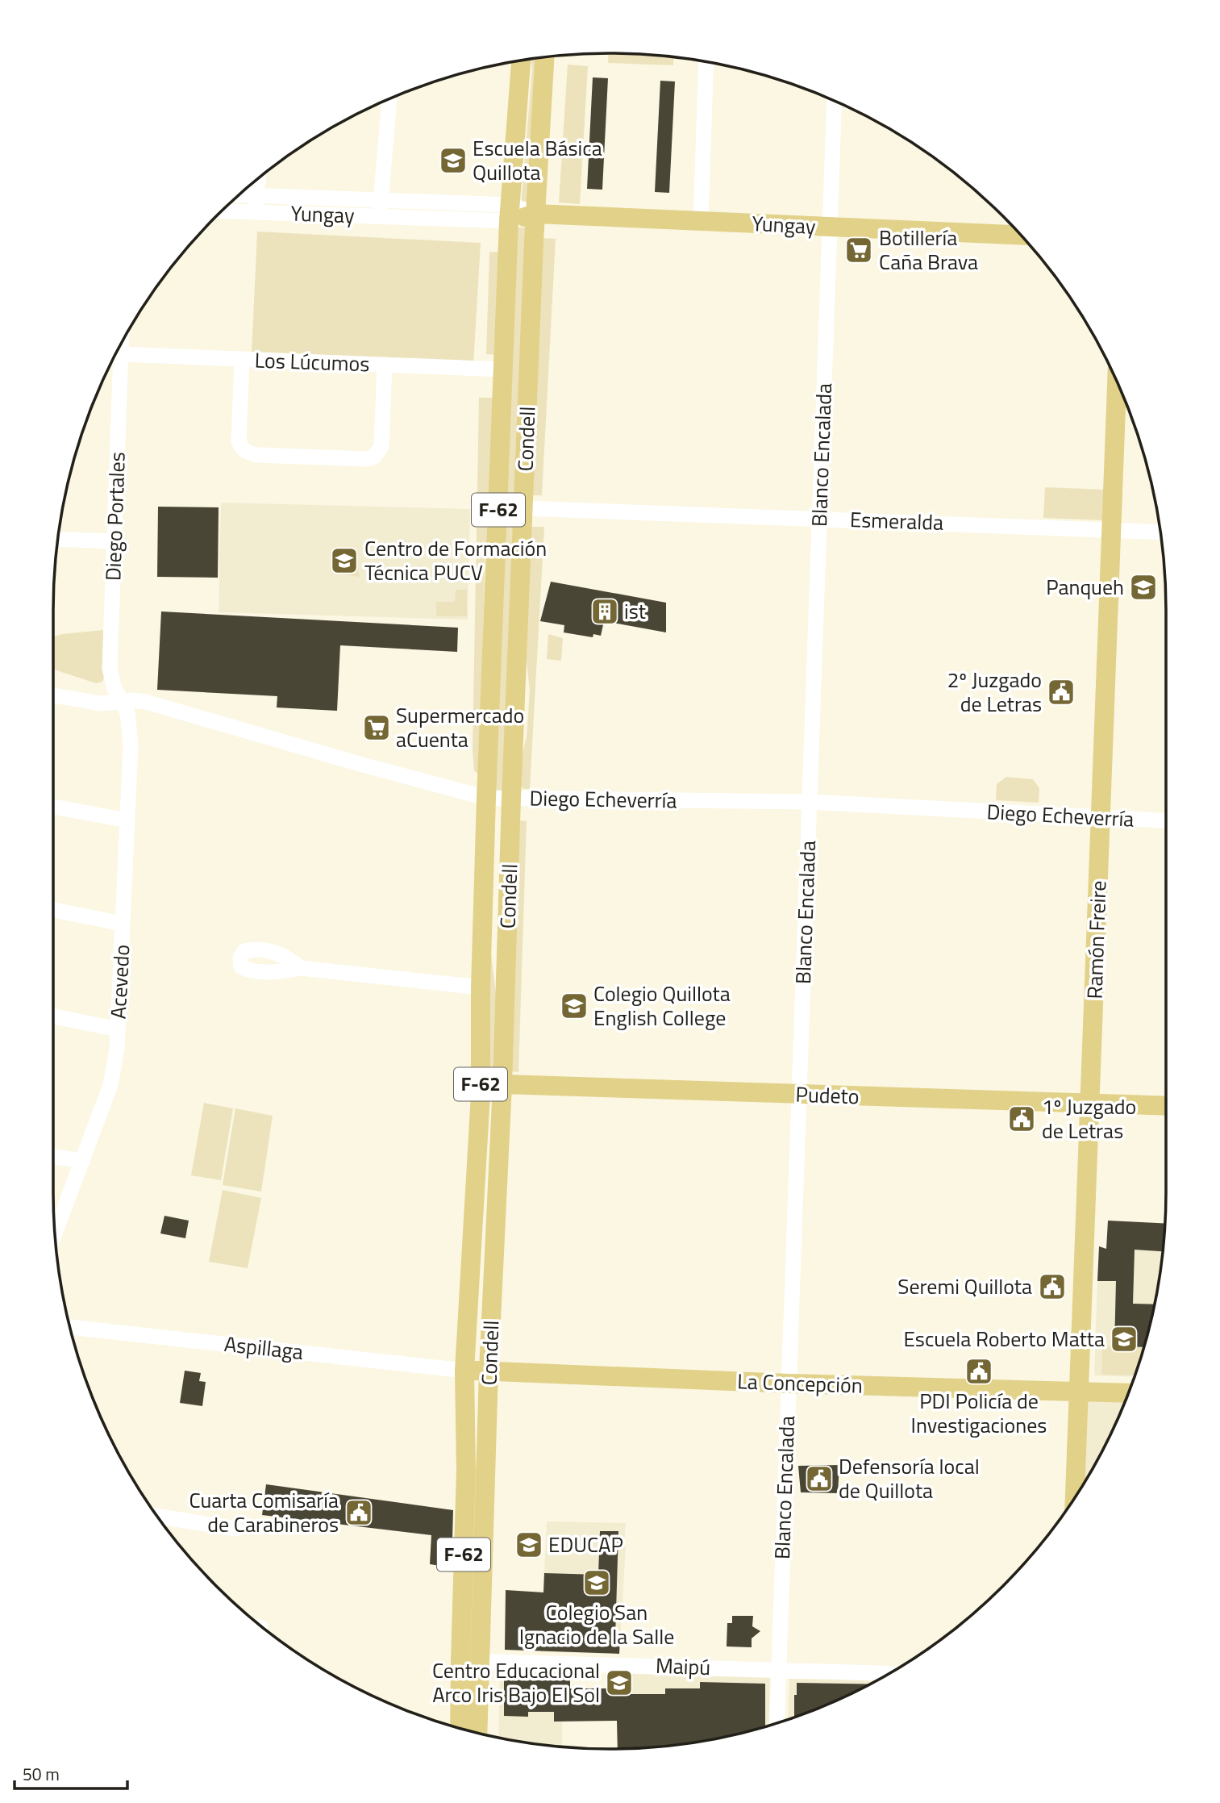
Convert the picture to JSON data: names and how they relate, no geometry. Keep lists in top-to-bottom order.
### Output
{
  "streets": {
    "main road": [
      "Yungay",
      "Condell",
      "F-62",
      "Ramón Freire",
      "Pudeto",
      "La Concepción"
    ],
    "street": [
      "Los Lúcumos",
      "Blanco Encalada",
      "Diego Portales",
      "Esmeralda",
      "Diego Echeverría",
      "Acevedo",
      "Aspillaga",
      "Maipú"
    ]
  },
  "crossings": [
    ["Yungay", "Condell"],
    ["Yungay", "Blanco Encalada"],
    ["Los Lúcumos", "Condell"],
    ["Los Lúcumos", "Diego Portales"],
    ["Condell", "Esmeralda"],
    ["Condell", "Diego Echeverría"],
    ["Condell", "Pudeto"],
    ["Condell", "Aspillaga"],
    ["Condell", "La Concepción"],
    ["Condell", "Maipú"],
    ["Blanco Encalada", "Esmeralda"],
    ["Blanco Encalada", "Diego Echeverría"],
    ["Blanco Encalada", "Pudeto"],
    ["Blanco Encalada", "La Concepción"],
    ["Blanco Encalada", "Maipú"],
    ["Diego Portales", "Diego Echeverría"],
    ["Diego Portales", "Acevedo"],
    ["Esmeralda", "Ramón Freire"],
    ["Diego Echeverría", "Ramón Freire"],
    ["Diego Echeverría", "Acevedo"],
    ["Ramón Freire", "Pudeto"],
    ["Ramón Freire", "La Concepción"],
    ["Aspillaga", "La Concepción"]
  ],
  "places": {
    "school or university": [
      "Escuela Básica Quillota",
      "Centro de Formación Técnica PUCV",
      "Panqueh",
      "Colegio Quillota English College",
      "Escuela Roberto Matta",
      "EDUCAP",
      "Colegio San Ignacio de la Salle",
      "Centro Educacional Arco Iris Bajo El Sol"
    ],
    "supermarket": ["Botillería Caña Brava", "Supermercado aCuenta"],
    "building": ["ist"],
    "public building": [
      "2º Juzgado de Letras",
      "1º Juzgado de Letras",
      "Seremi Quillota",
      "PDI Policía de Investigaciones",
      "Defensoría local de Quillota",
      "Cuarta Comisaría de Carabineros"
    ]
  },
  "scale_bar": "50 m"
}
